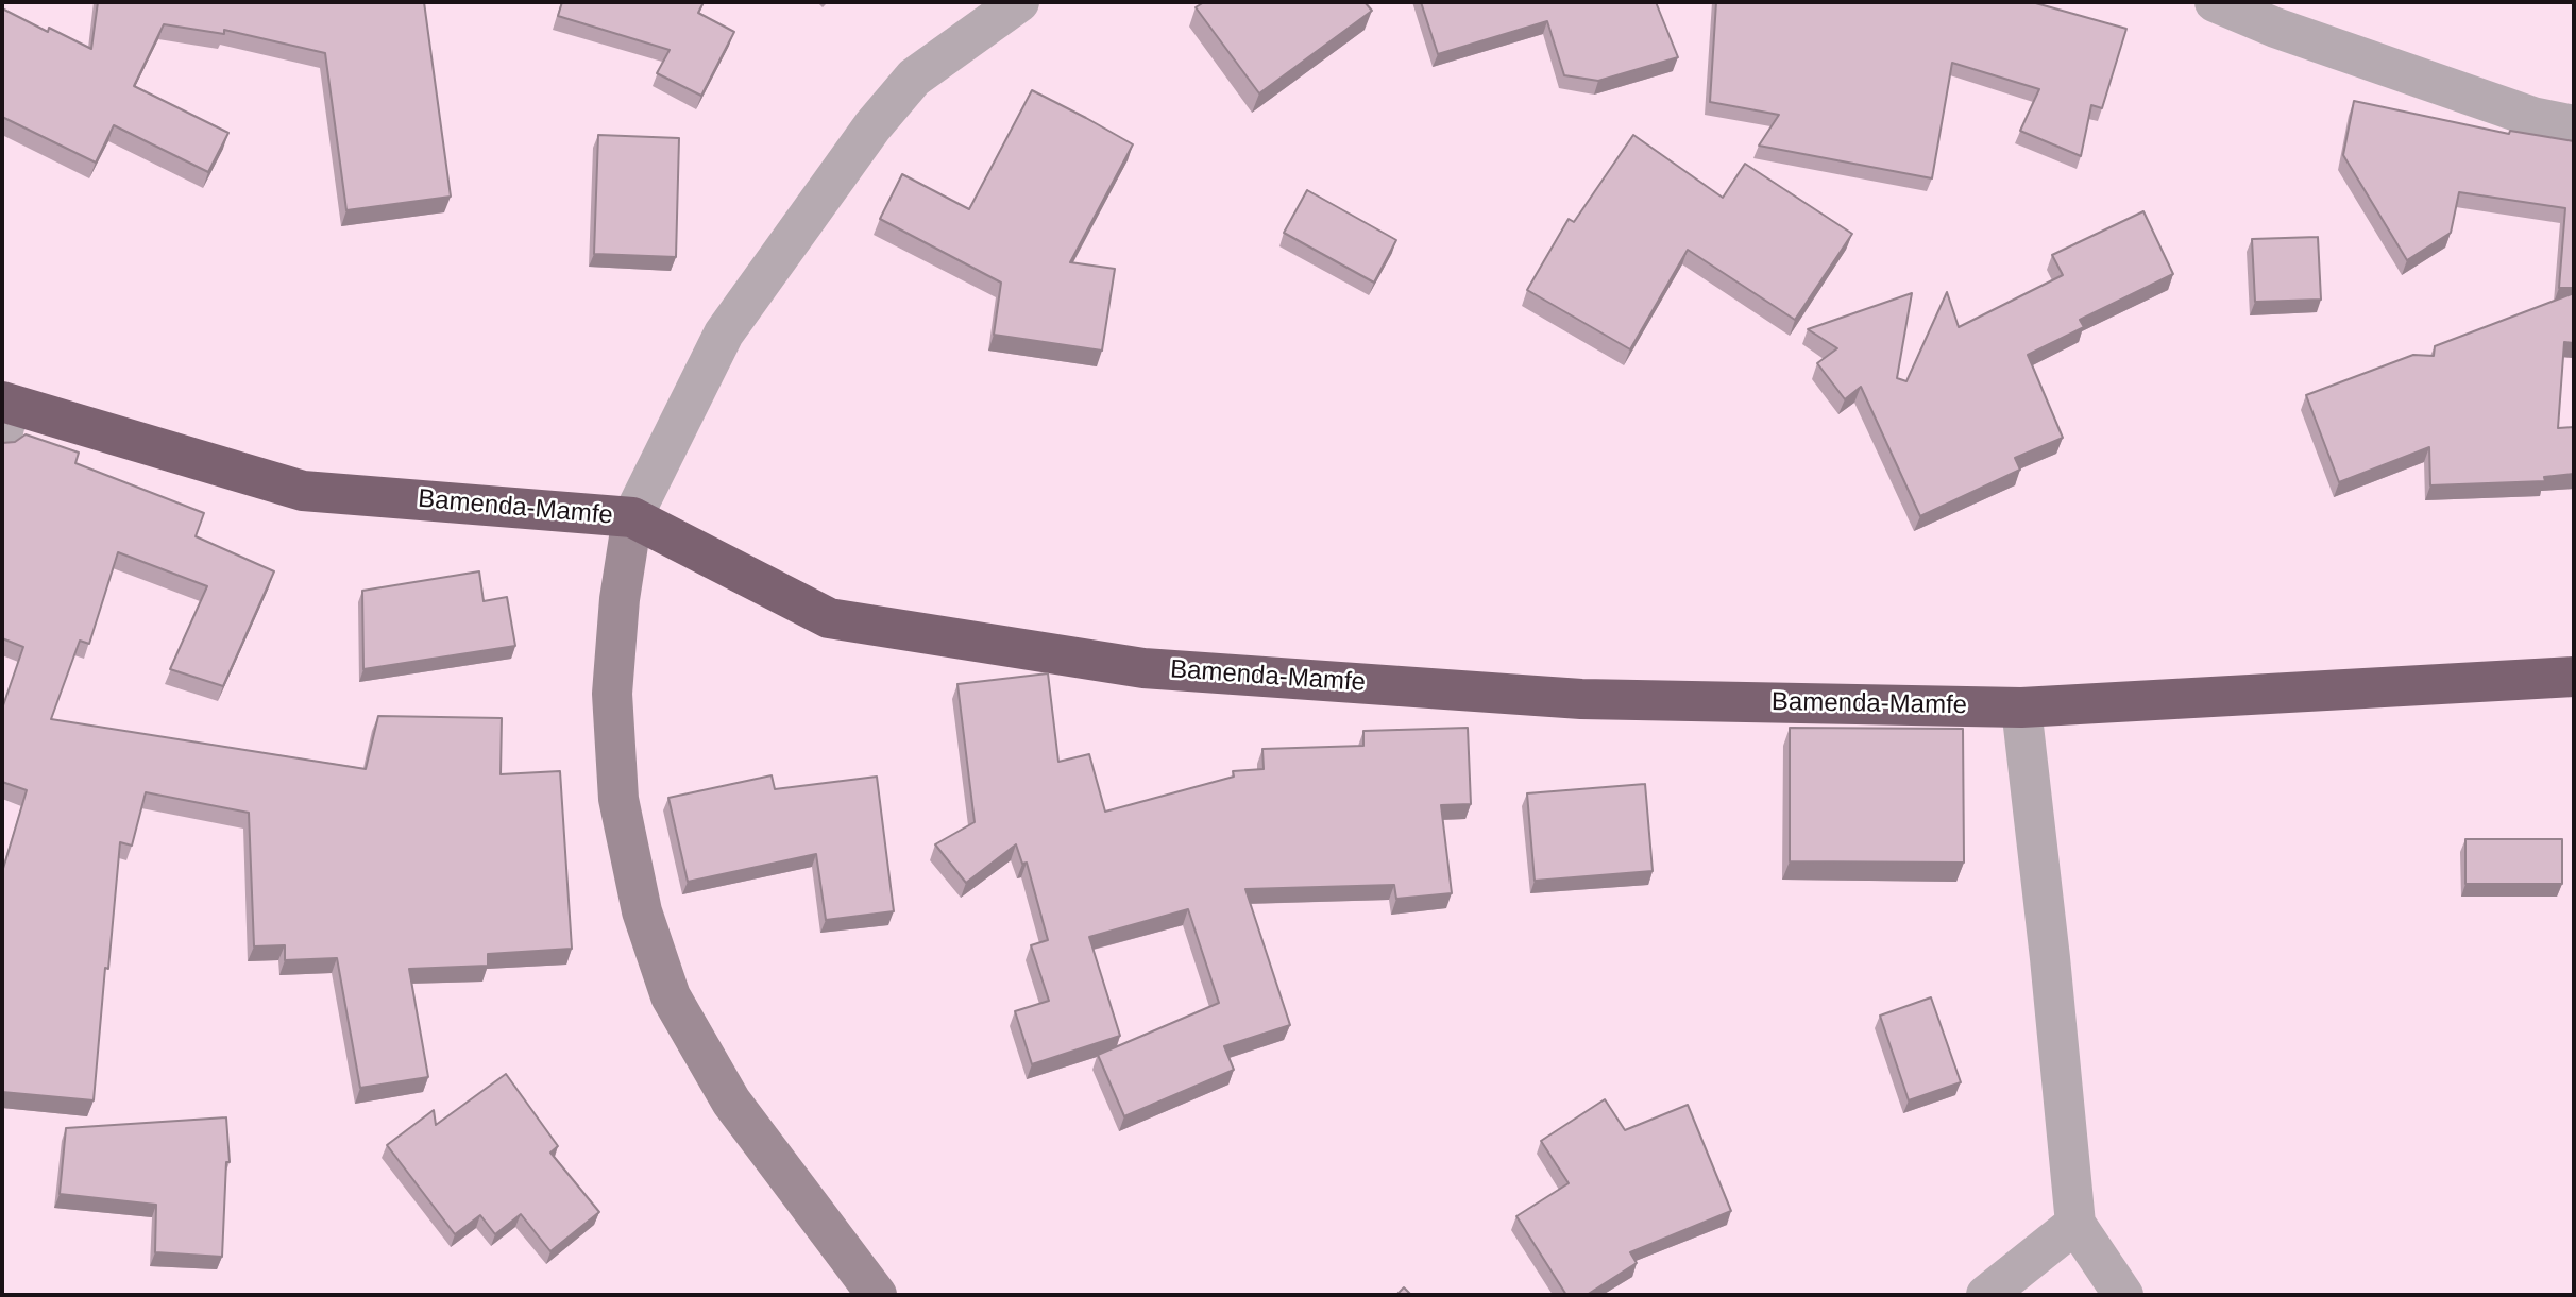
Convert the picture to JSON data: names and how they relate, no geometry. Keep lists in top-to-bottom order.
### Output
{
  "streets": {
    "highway": ["Bamenda-Mamfe"]
  }
}
